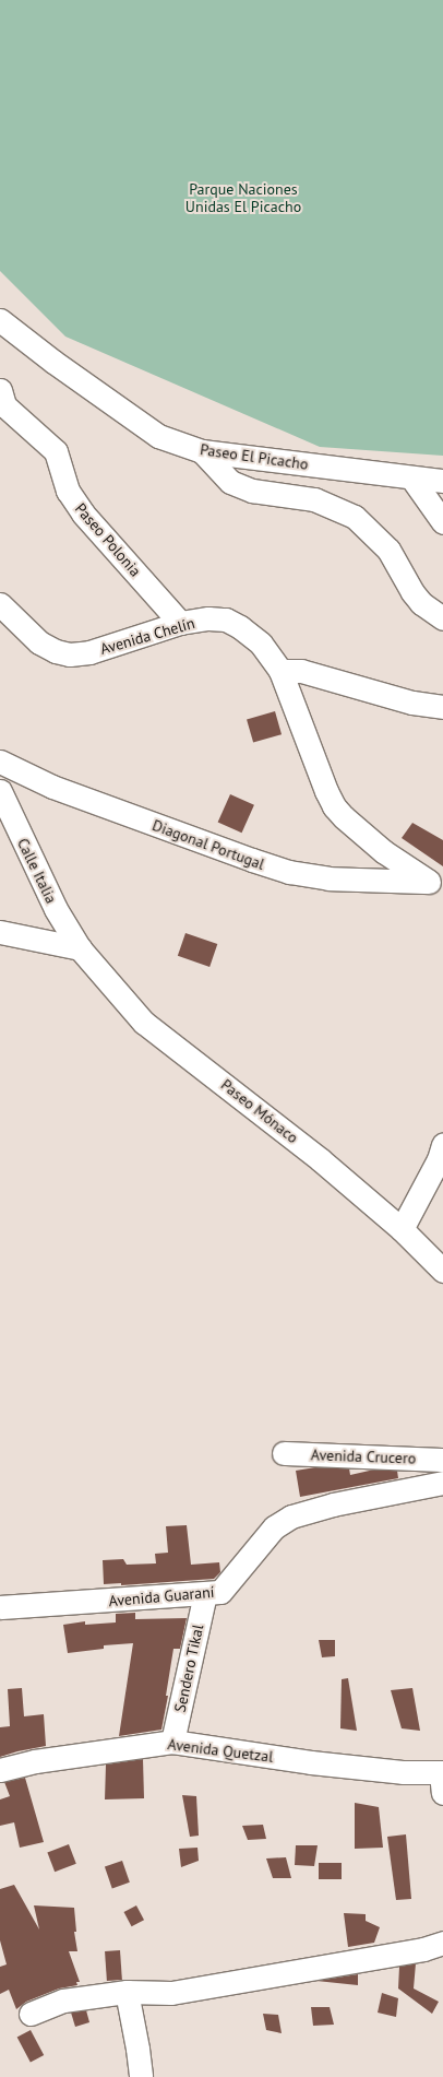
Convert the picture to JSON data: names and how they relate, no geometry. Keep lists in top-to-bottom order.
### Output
{
  "streets": {
    "street": [
      "Paseo El Picacho",
      "Paseo Polonia",
      "Avenida Chelín",
      "Diagonal Portugal",
      "Calle Italia",
      "Paseo Mónaco",
      "Avenida Crucero",
      "Avenida Guaraní",
      "Sendero Tikal",
      "Avenida Quetzal"
    ]
  },
  "crossings": [
    ["Paseo Polonia", "Avenida Chelín"],
    ["Calle Italia", "Paseo Mónaco"],
    ["Avenida Guaraní", "Sendero Tikal"],
    ["Sendero Tikal", "Avenida Quetzal"]
  ],
  "parks": ["Parque Naciones Unidas El Picacho"]
}
